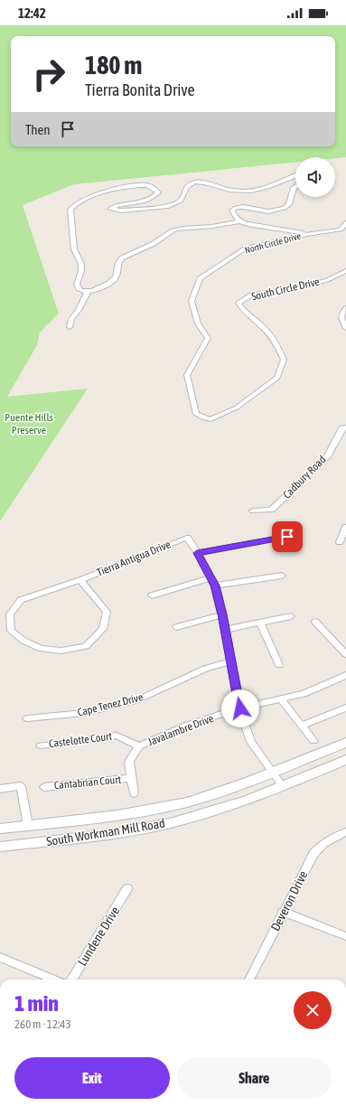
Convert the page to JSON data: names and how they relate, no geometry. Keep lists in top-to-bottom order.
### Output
{
  "streets": {
    "main road": ["South Workman Mill Road"],
    "street": [
      "North Circle Drive",
      "South Circle Drive",
      "Cadbury Road",
      "Tierra Antigua Drive",
      "Cape Tenez Drive",
      "Javalambre Drive",
      "Castelotte Court",
      "Cantabrian Court",
      "Deveron Drive",
      "Lundene Drive"
    ]
  },
  "crossings": [
    ["North Circle Drive", "South Circle Drive"],
    ["Javalambre Drive", "Castelotte Court"]
  ],
  "parks": ["Puente Hills Preserve"],
  "page": {
    "status": "12:42",
    "turn": ["180 m", "Tierra Bonita Drive"],
    "then": "Then",
    "heading": ["1 min", "260 m · 12:43"],
    "buttons": ["Exit", "Share"]
  }
}
